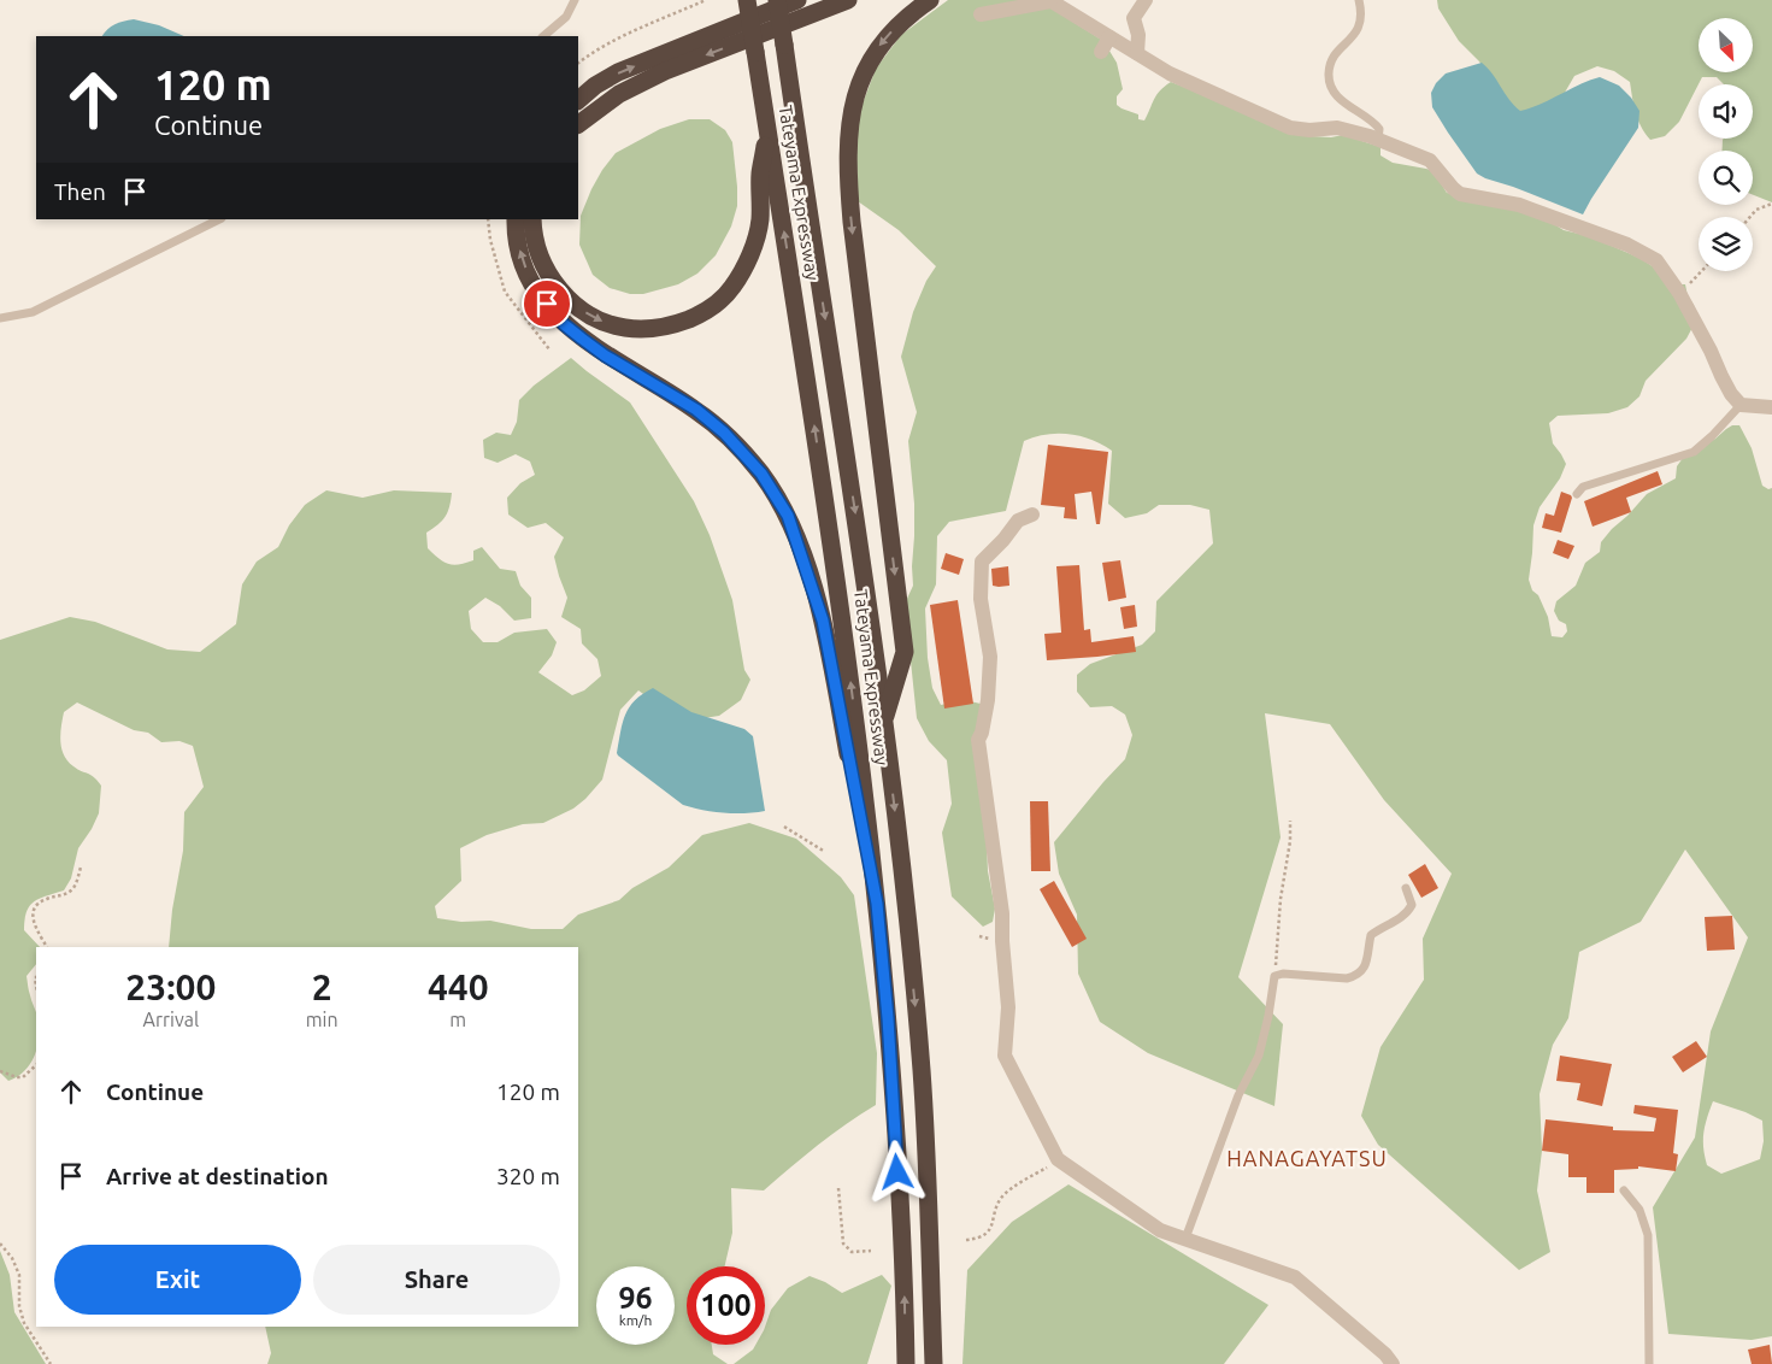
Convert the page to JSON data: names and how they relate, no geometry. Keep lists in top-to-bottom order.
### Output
{
  "streets": {
    "highway": ["Tateyama Expressway"]
  },
  "districts": ["HANAGAYATSU"],
  "north": "bottom right",
  "page": {
    "turn": ["120 m", "Continue"],
    "then": "Then",
    "eta": [
      "23:00",
      "Arrival",
      "2",
      "min",
      "440",
      "m"
    ],
    "list": [
      {
        "name": "Continue",
        "value": "120 m"
      },
      {
        "name": "Arrive at destination",
        "value": "320 m"
      }
    ],
    "buttons": ["Exit", "Share"],
    "speed": "96 km/h",
    "limit": "100"
  }
}
